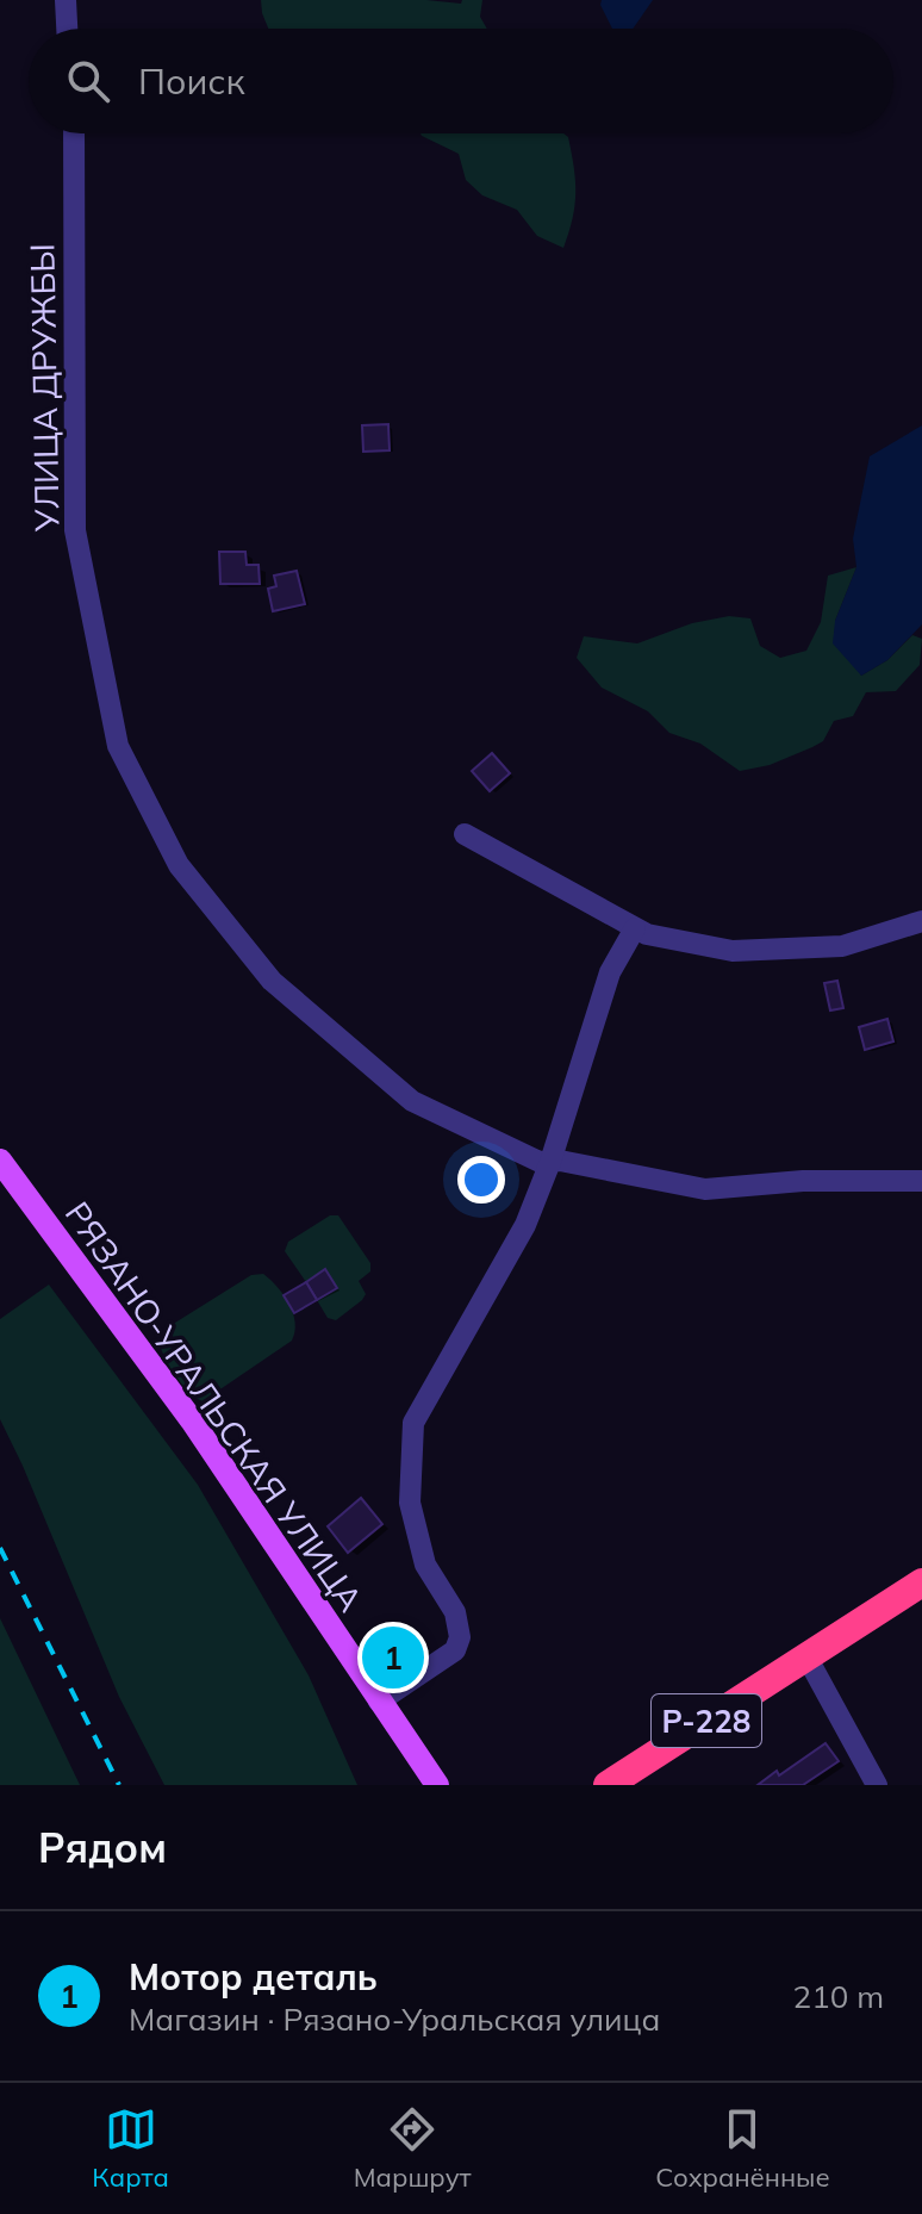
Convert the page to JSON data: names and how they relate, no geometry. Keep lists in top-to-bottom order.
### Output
{
  "streets": {
    "highway": ["Р-228"],
    "main road": ["РЯЗАНО-УРАЛЬСКАЯ УЛИЦА"],
    "street": ["УЛИЦА ДРУЖБЫ"]
  },
  "page": {
    "search": "Поиск",
    "pins": "1",
    "heading": "Рядом",
    "list": [
      {
        "mark": "1",
        "name": "Мотор деталь",
        "note": "Магазин · Рязано-Уральская улица",
        "value": "210 m"
      }
    ],
    "nav": ["Карта", "Маршрут", "Сохранённые"]
  }
}
